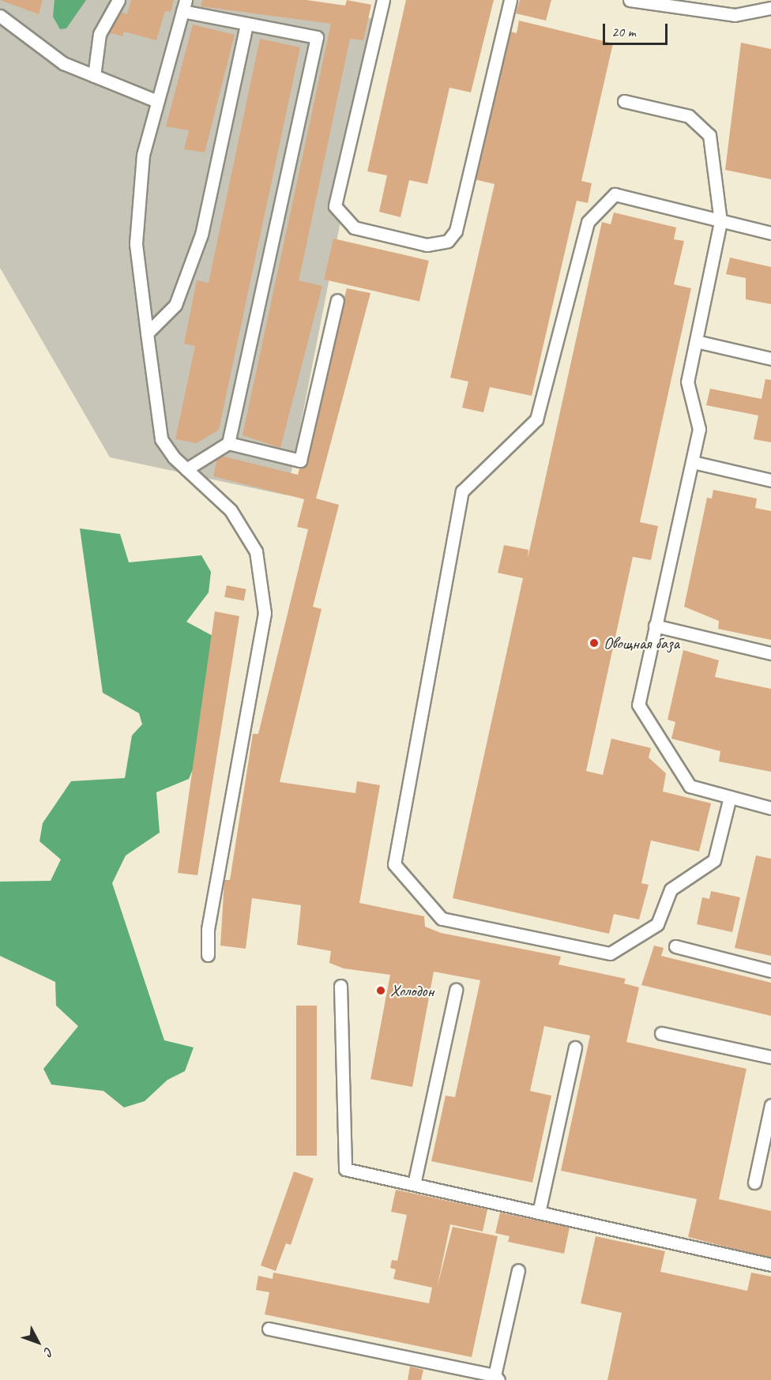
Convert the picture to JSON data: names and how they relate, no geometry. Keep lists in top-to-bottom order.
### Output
{
  "places": ["Овощная база", "Холодон"],
  "scale_bar": "20 m",
  "north": "bottom right"
}
